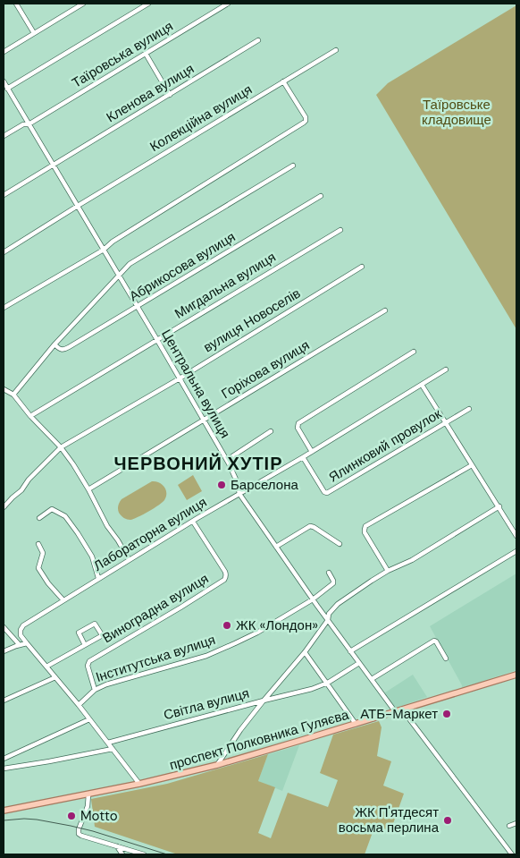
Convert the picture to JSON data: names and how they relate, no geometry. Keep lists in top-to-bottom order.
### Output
{
  "streets": {
    "main road": ["проспект Полковника Гуляєва"],
    "street": [
      "Таїровська вулиця",
      "Кленова вулиця",
      "Колекційна вулиця",
      "Абрикосова вулиця",
      "Мигдальна вулиця",
      "вулиця Новоселів",
      "Горіхова вулиця",
      "Центральна вулиця",
      "Ялинковий провулок",
      "Лабораторна вулиця",
      "Виноградна вулиця",
      "Інститутська вулиця",
      "Світла вулиця"
    ]
  },
  "crossings": [
    ["Таїровська вулиця", "Центральна вулиця"],
    ["Кленова вулиця", "Центральна вулиця"],
    ["Колекційна вулиця", "Центральна вулиця"],
    ["Абрикосова вулиця", "Центральна вулиця"],
    ["Мигдальна вулиця", "Центральна вулиця"],
    ["вулиця Новоселів", "Центральна вулиця"],
    ["Горіхова вулиця", "Центральна вулиця"],
    ["Центральна вулиця", "Лабораторна вулиця"],
    ["Центральна вулиця", "Інститутська вулиця"],
    ["Центральна вулиця", "Світла вулиця"],
    ["Центральна вулиця", "проспект Полковника Гуляєва"],
    ["Ялинковий провулок", "Лабораторна вулиця"],
    ["Лабораторна вулиця", "Виноградна вулиця"],
    ["Виноградна вулиця", "Інститутська вулиця"]
  ],
  "districts": ["ЧЕРВОНИЙ ХУТІР"],
  "parks": ["Таїровське кладовище"],
  "places": [
    "Барселона",
    "ЖК «Лондон»",
    "АТБ-Маркет",
    "Motto",
    "ЖК П'ятдесят восьма перлина"
  ]
}
